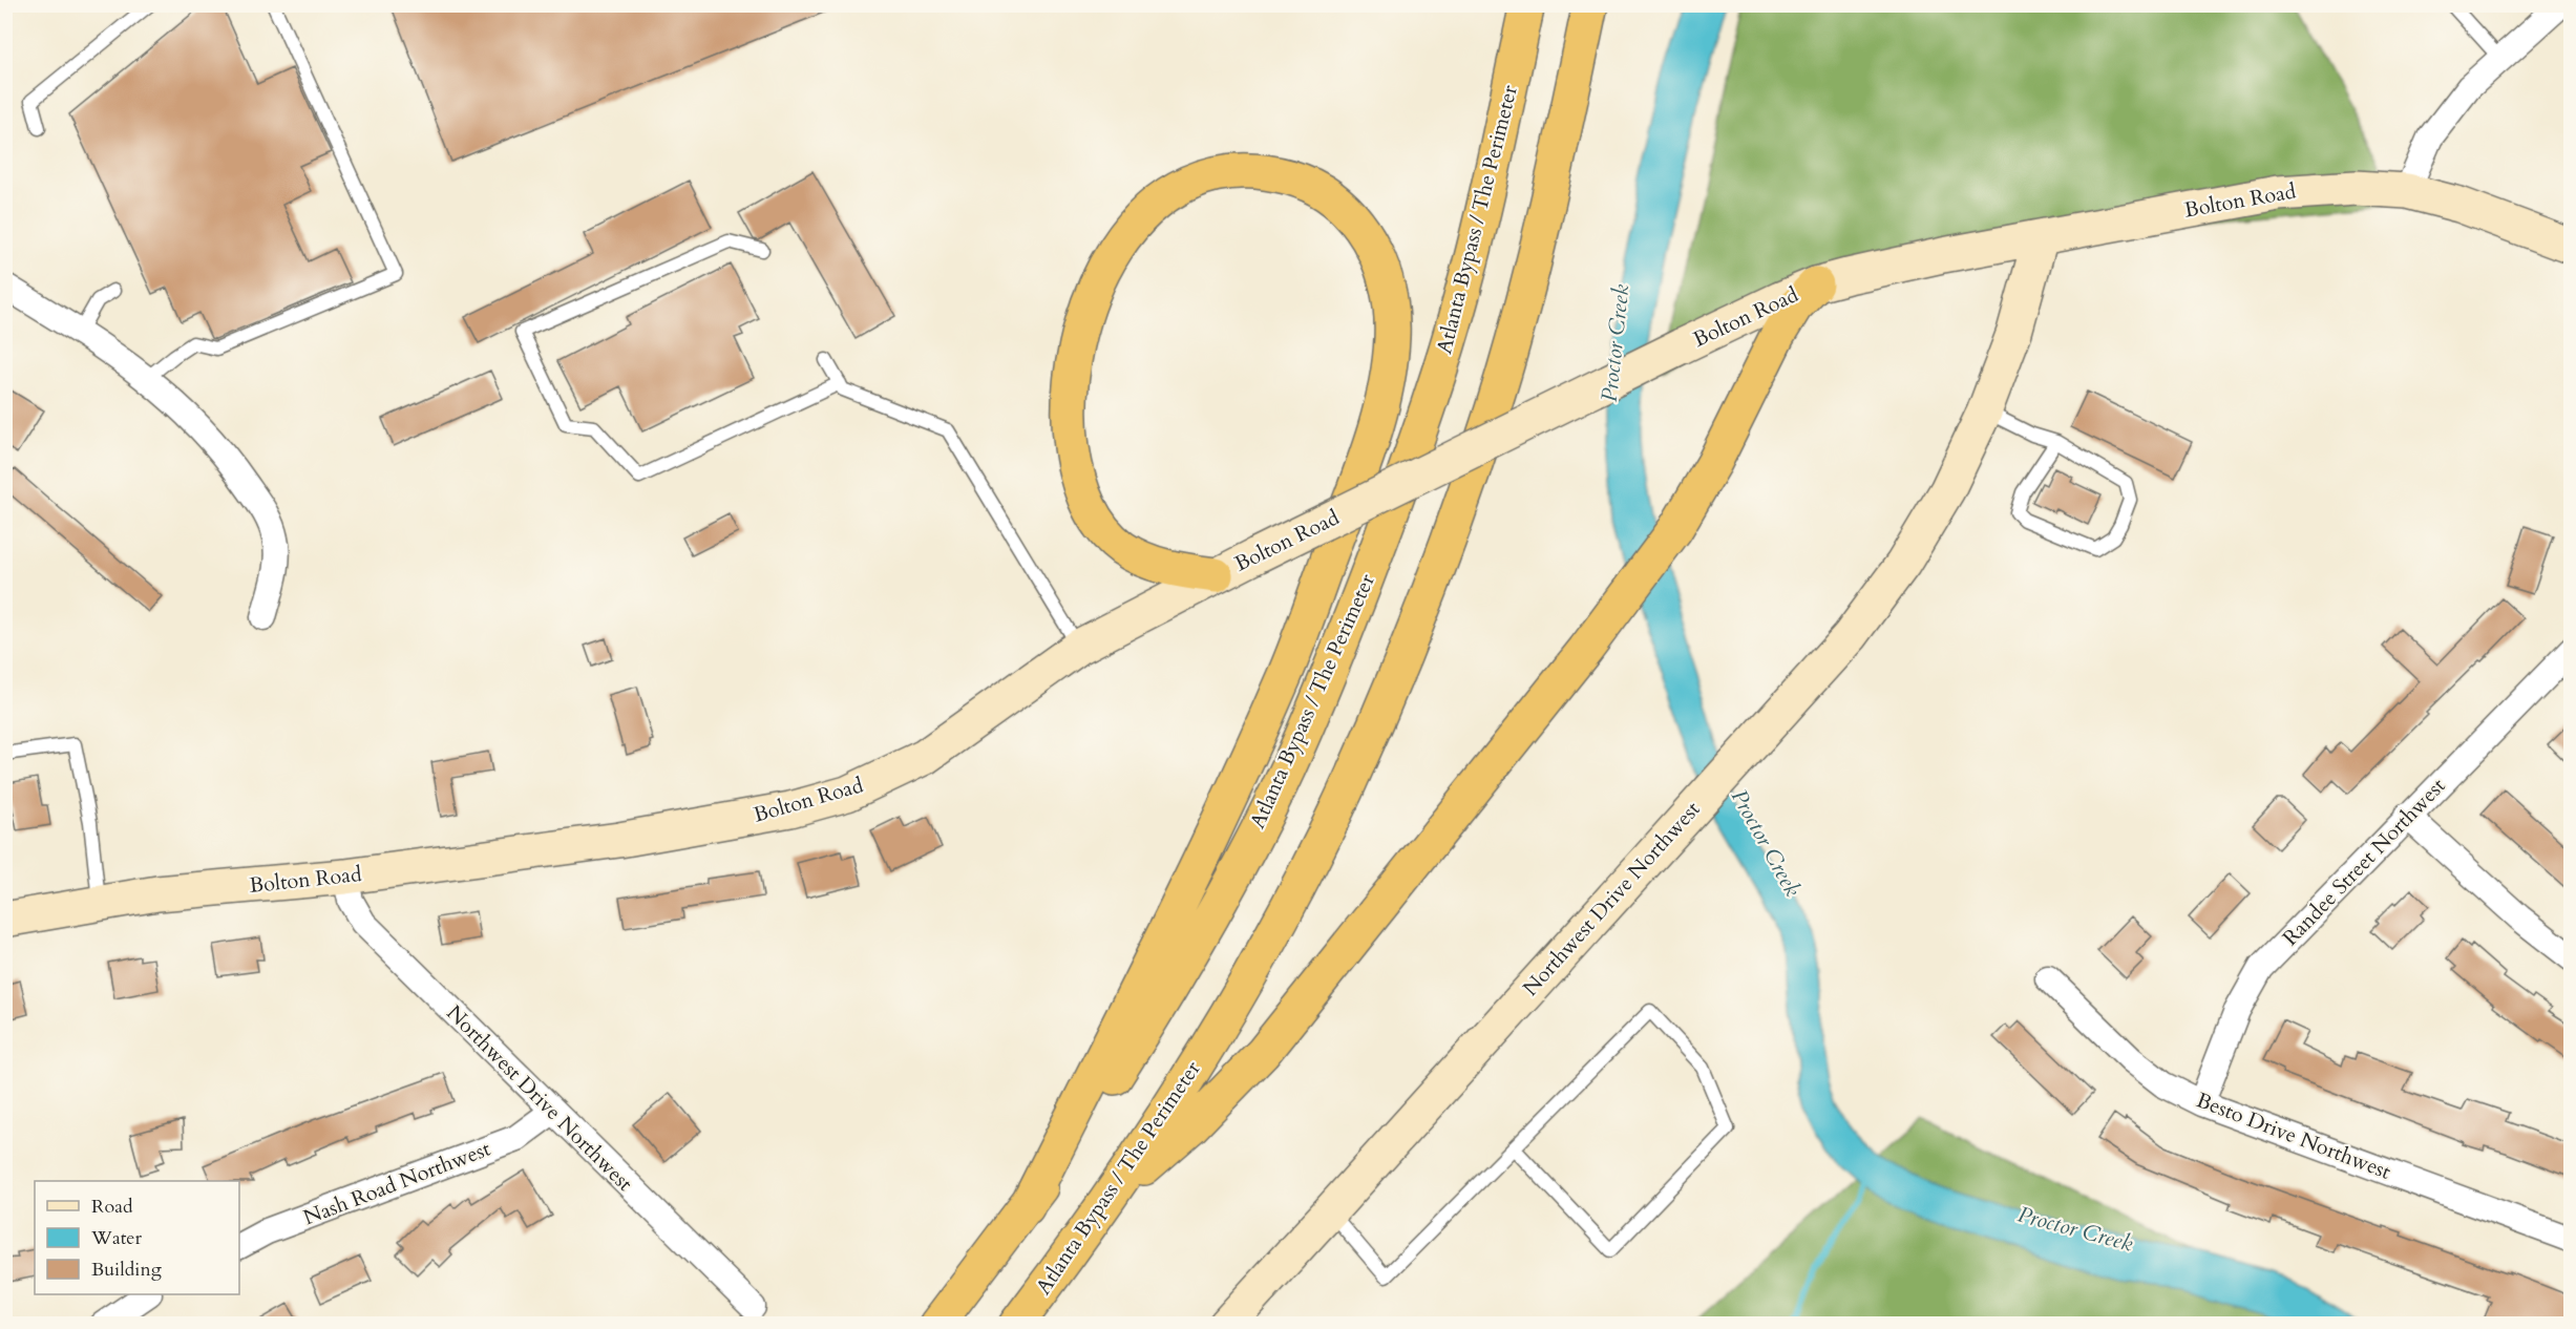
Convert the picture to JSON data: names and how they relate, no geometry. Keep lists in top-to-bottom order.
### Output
{
  "streets": {
    "highway": ["Atlanta Bypass / The Perimeter"],
    "main road": ["Bolton Road", "Northwest Drive Northwest"],
    "street": ["Randee Street Northwest", "Besto Drive Northwest", "Nash Road Northwest"]
  },
  "crossings": [
    ["Bolton Road", "Northwest Drive Northwest"],
    ["Randee Street Northwest", "Besto Drive Northwest"],
    ["Northwest Drive Northwest", "Nash Road Northwest"]
  ],
  "water": ["Proctor Creek"],
  "legend": ["Road", "Water", "Building"]
}
